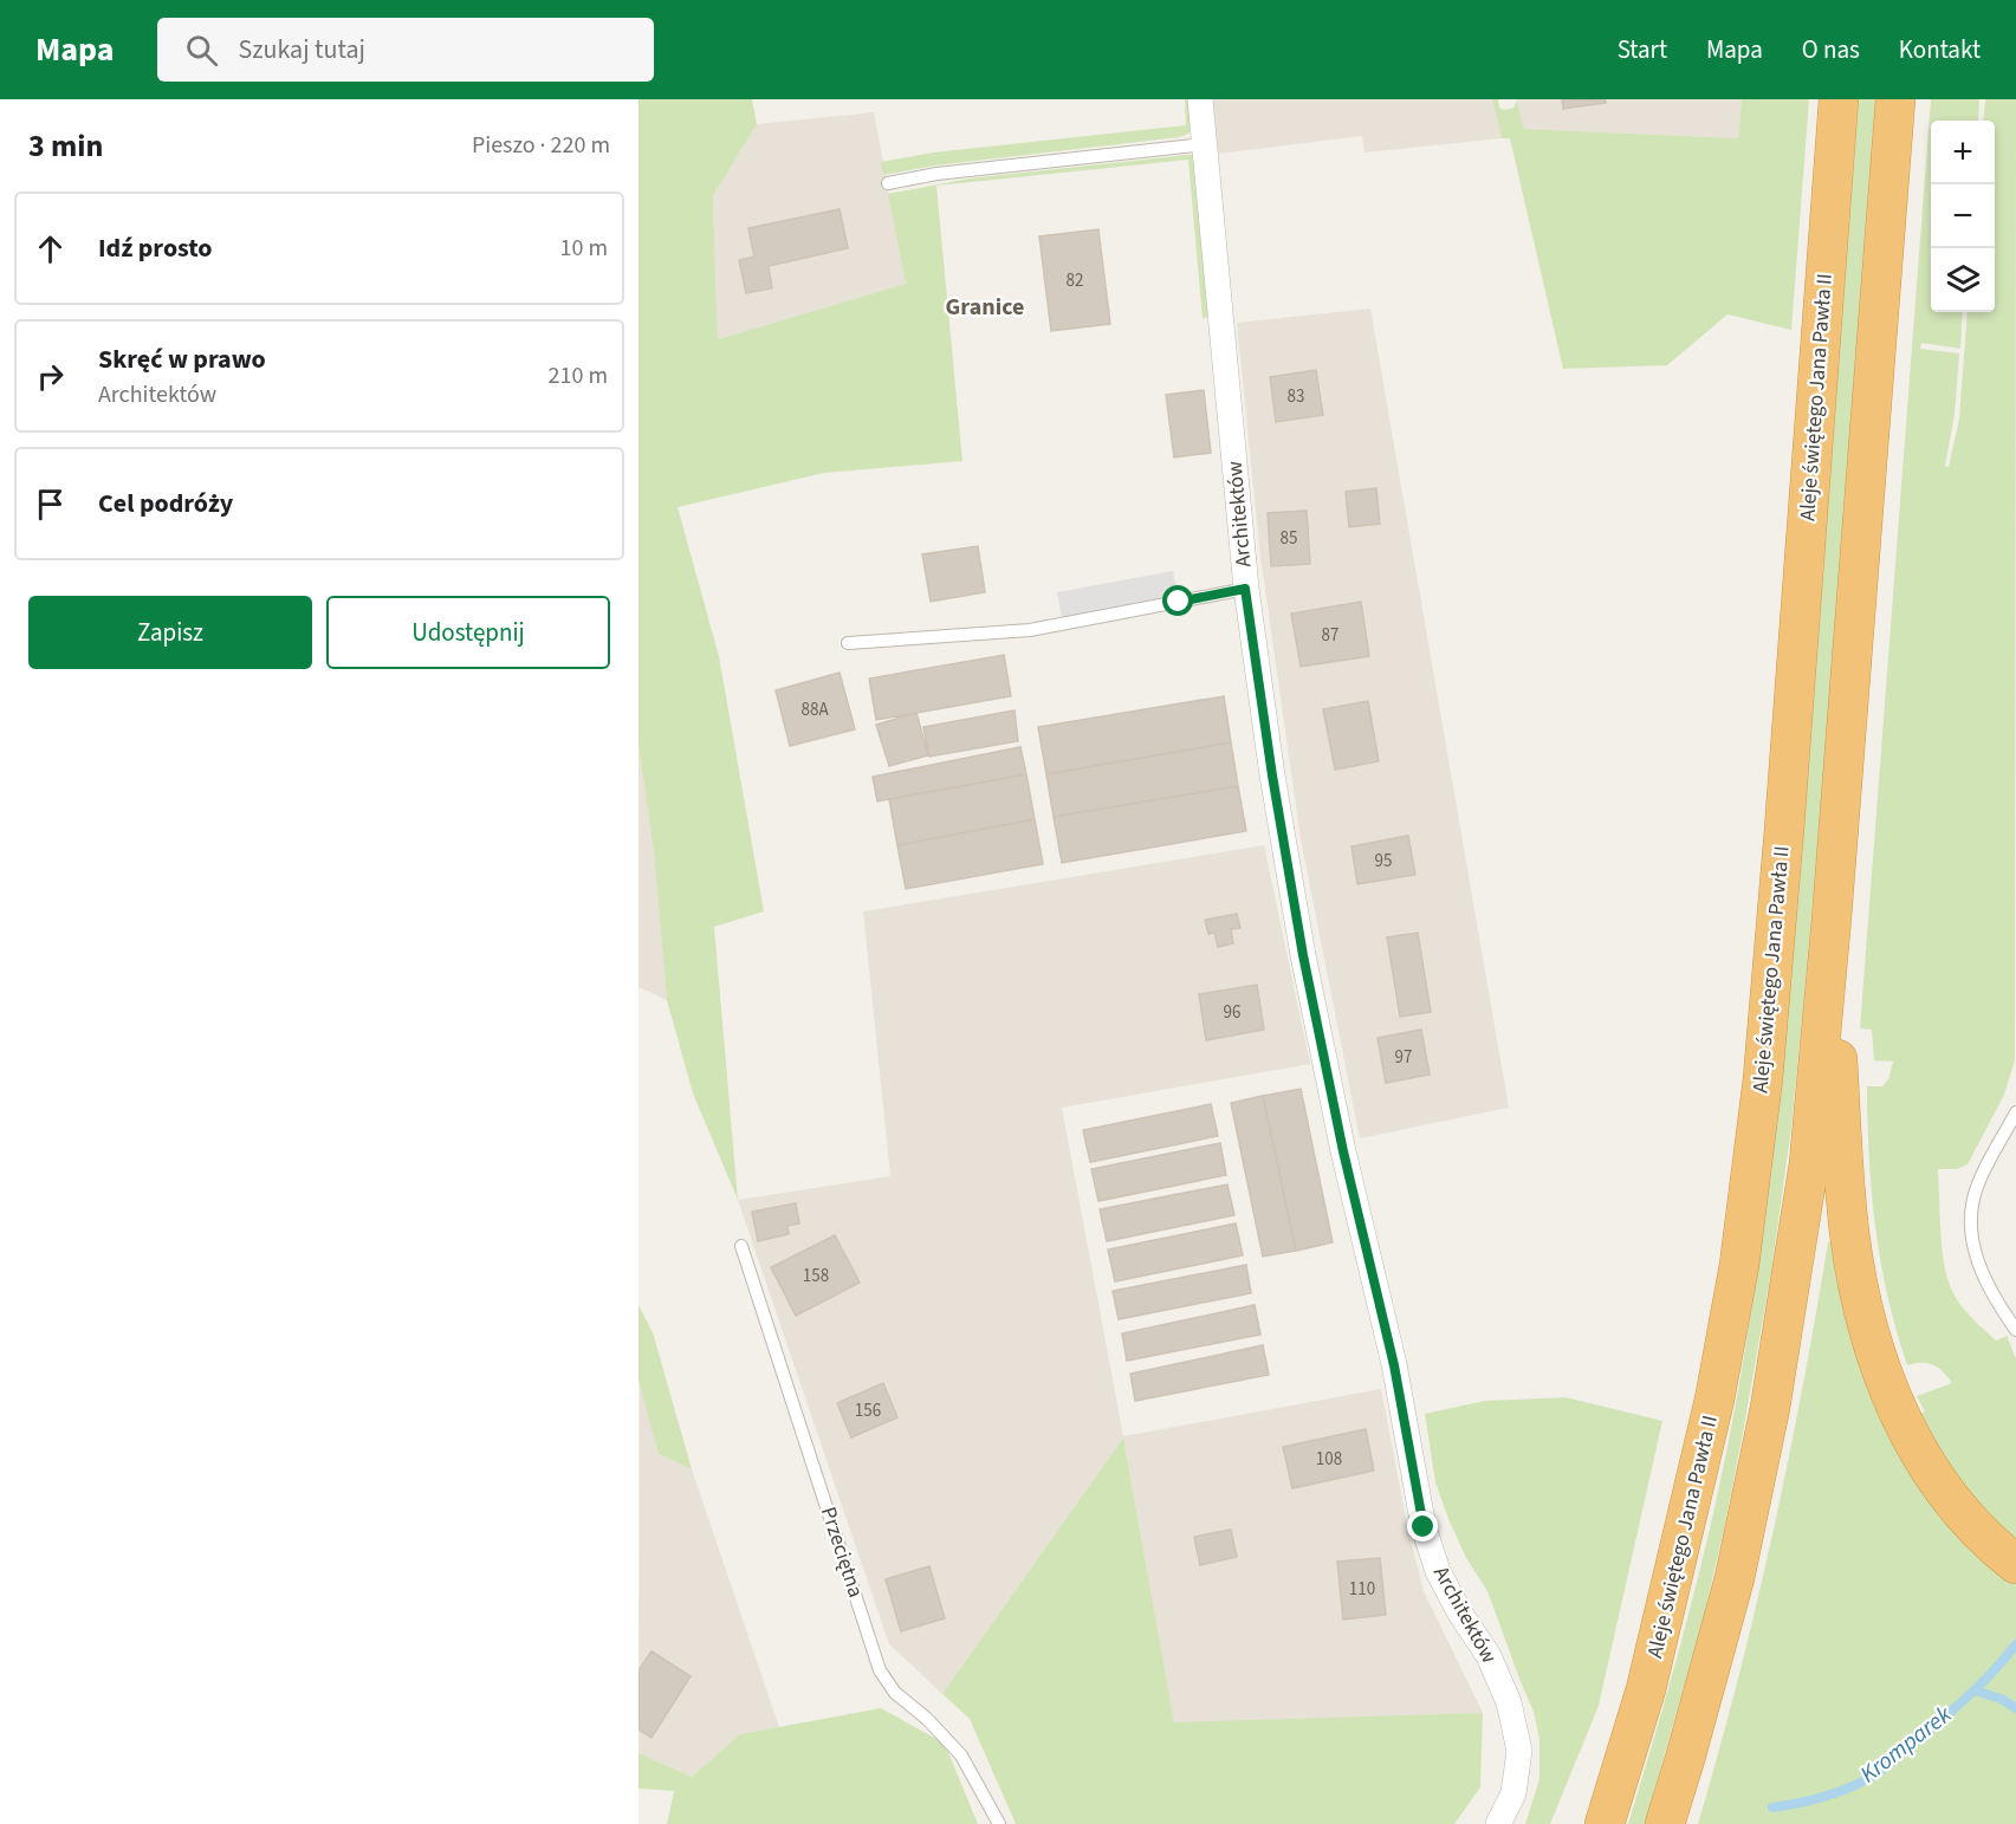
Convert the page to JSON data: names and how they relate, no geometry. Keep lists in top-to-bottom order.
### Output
{
  "streets": {
    "highway": ["Aleje świętego Jana Pawła II"],
    "street": ["Architektów"],
    "lane": ["Przeciętna"]
  },
  "districts": ["Granice"],
  "water": ["Kromparek"],
  "house_numbers": [
    "82",
    "83",
    "85",
    "87",
    "88A",
    "95",
    "96",
    "97",
    "158",
    "156",
    "108",
    "110"
  ],
  "page": {
    "header": "Mapa",
    "search": "Szukaj tutaj",
    "nav": [
      "Start",
      "Mapa",
      "O nas",
      "Kontakt"
    ],
    "heading": ["3 min", "Pieszo · 220 m"],
    "map_buttons": ["+", "−"],
    "list": [
      ["Idź prosto", "10 m"],
      ["Skręć w prawo", "Architektów", "210 m"],
      "Cel podróży"
    ],
    "buttons": ["Zapisz", "Udostępnij"]
  }
}
